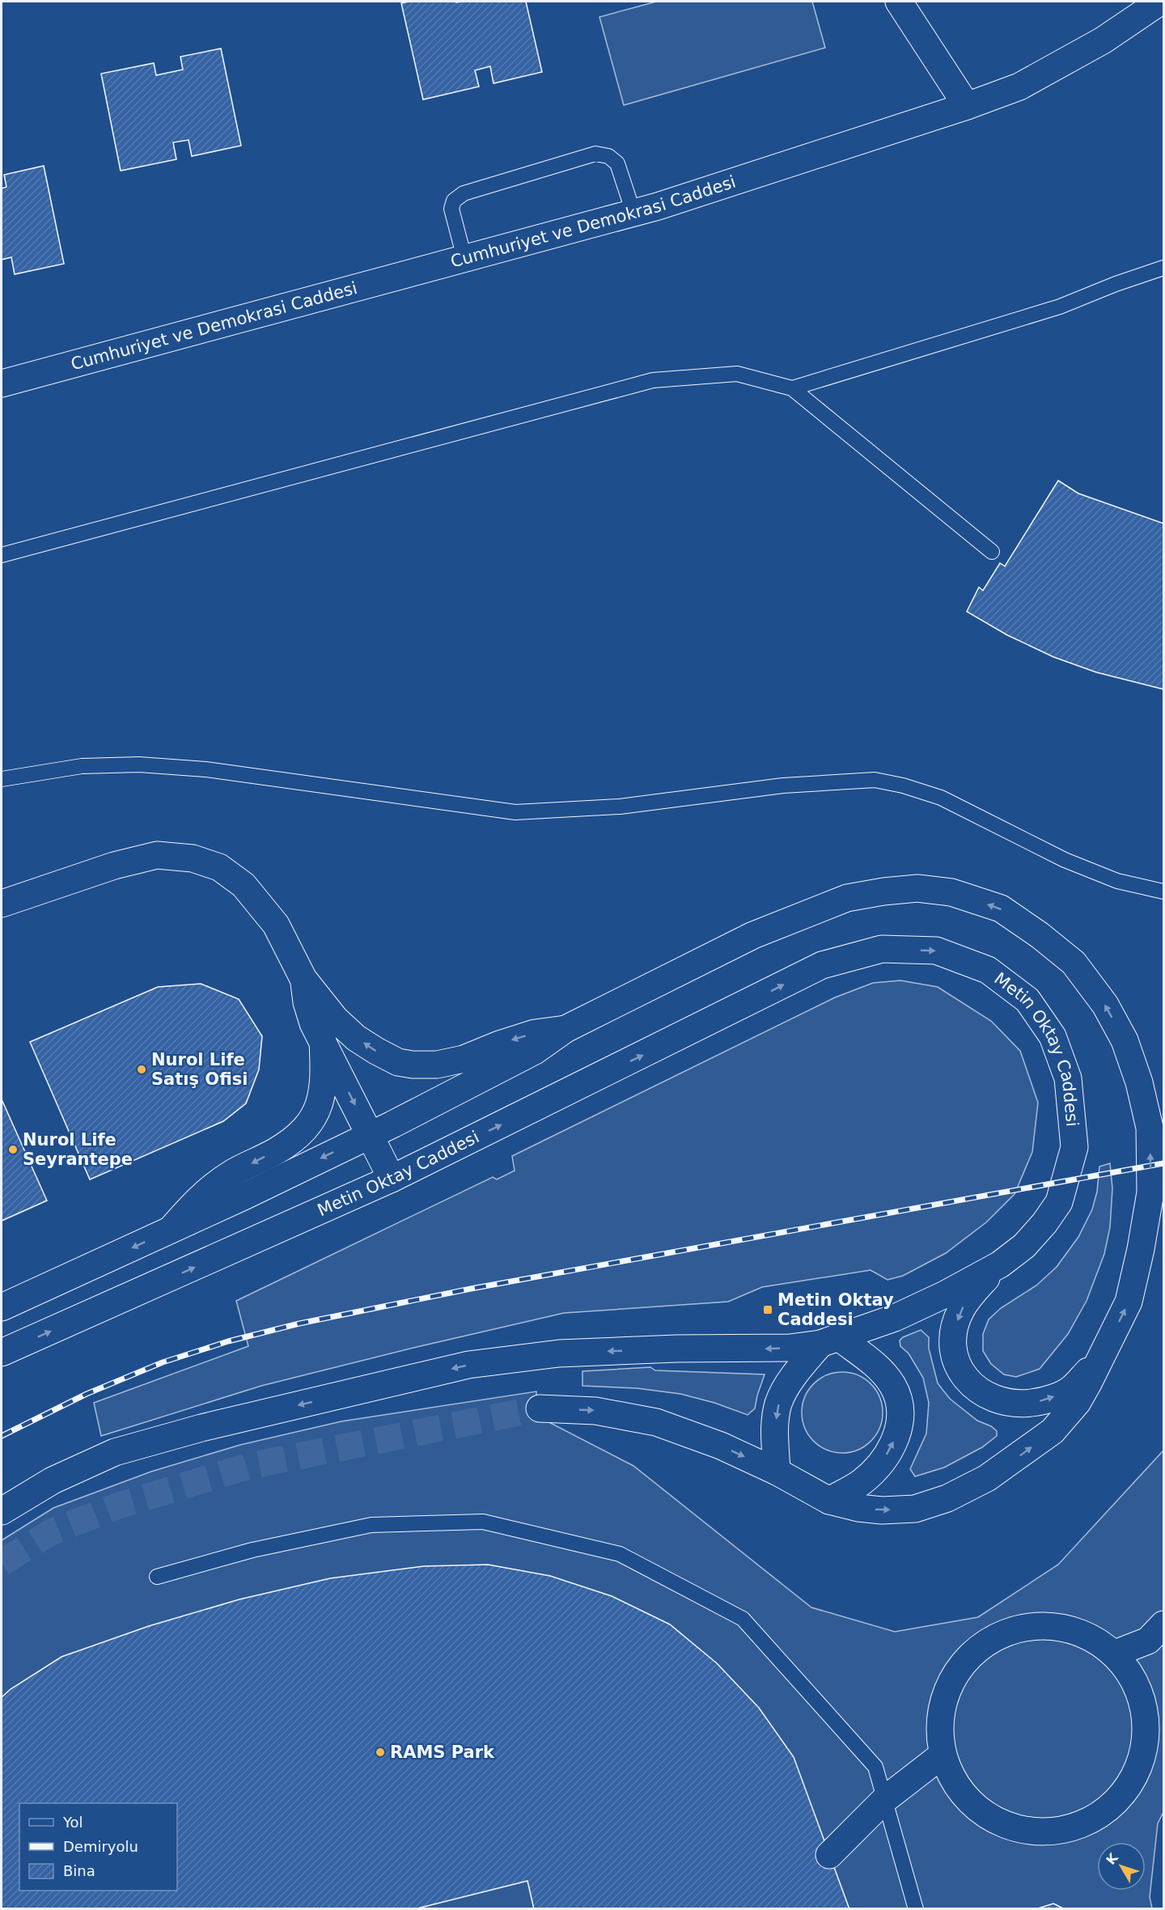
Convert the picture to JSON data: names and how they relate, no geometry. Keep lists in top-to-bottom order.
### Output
{
  "streets": {
    "main road": ["Cumhuriyet ve Demokrasi Caddesi", "Metin Oktay Caddesi"]
  },
  "places": {
    "other": ["Nurol Life Satış Ofisi", "Nurol Life Seyrantepe", "RAMS Park"],
    "transit": ["Metin Oktay Caddesi"]
  },
  "legend": ["Yol", "Demiryolu", "Bina"],
  "north": "top left"
}
